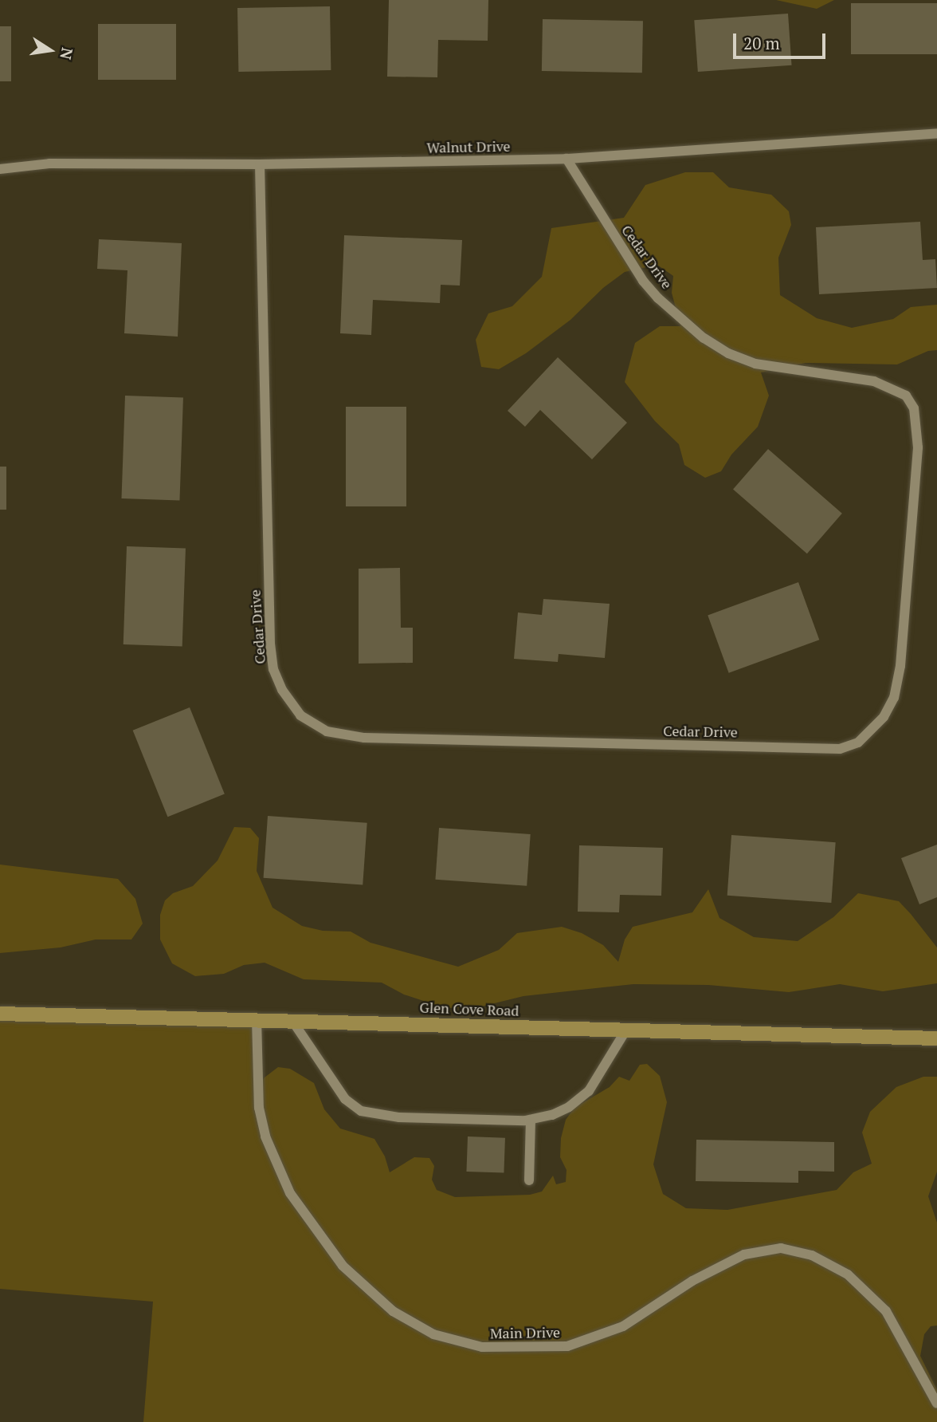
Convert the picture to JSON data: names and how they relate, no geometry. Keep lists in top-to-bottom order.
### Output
{
  "streets": {
    "main road": ["Glen Cove Road"],
    "street": ["Walnut Drive", "Cedar Drive", "Main Drive"]
  },
  "crossings": [
    ["Walnut Drive", "Cedar Drive"],
    ["Glen Cove Road", "Main Drive"]
  ],
  "scale_bar": "20 m",
  "north": "right"
}
